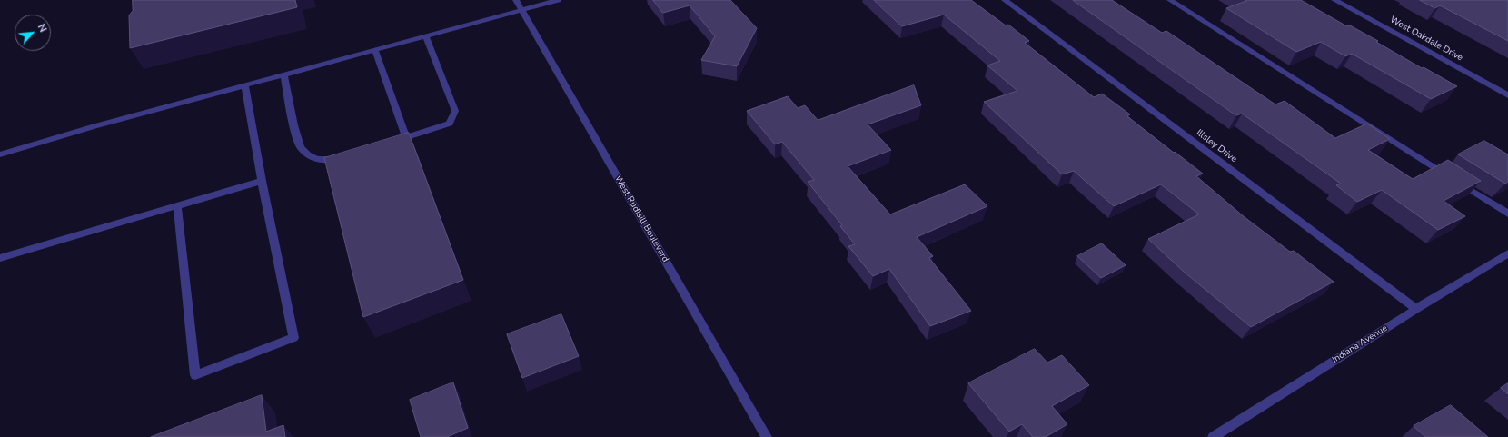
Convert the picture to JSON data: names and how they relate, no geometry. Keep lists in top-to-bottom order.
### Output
{
  "streets": {
    "street": [
      "West Oakdale Drive",
      "Illsley Drive",
      "West Rudisill Boulevard",
      "Indiana Avenue"
    ]
  },
  "crossings": [
    ["Illsley Drive", "Indiana Avenue"]
  ],
  "north": "top right"
}
